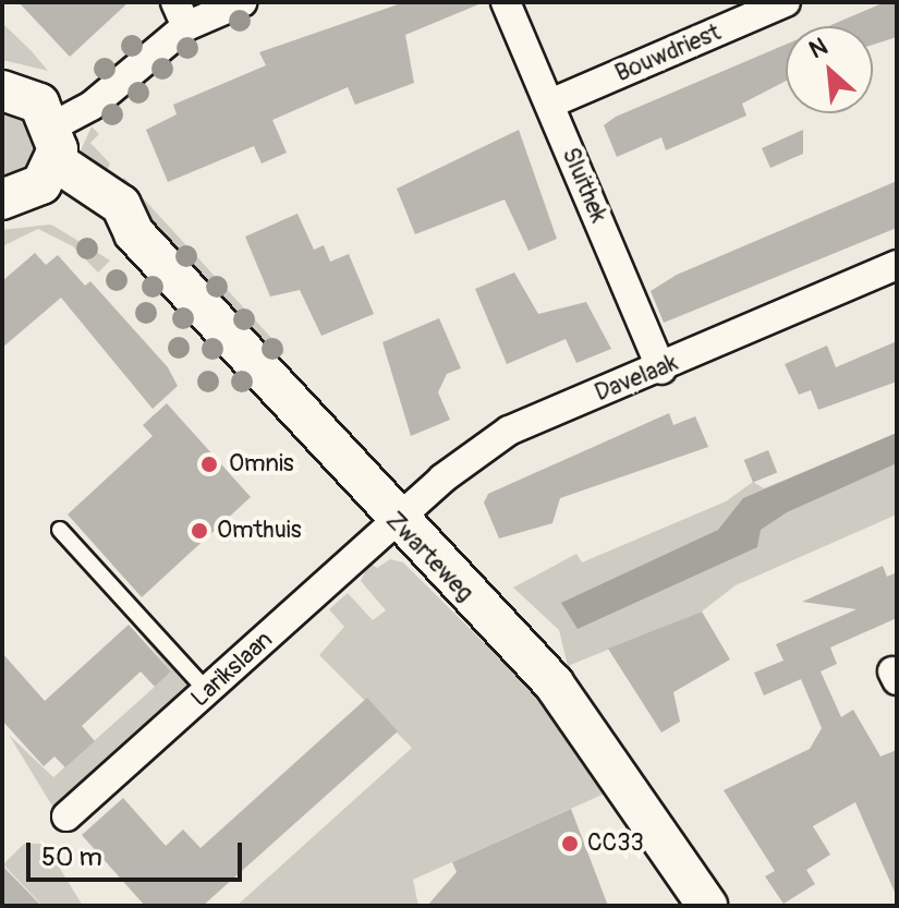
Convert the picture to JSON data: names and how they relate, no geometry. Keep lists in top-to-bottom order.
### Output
{
  "streets": {
    "street": [
      "Bouwdriest",
      "Sluithek",
      "Davelaak",
      "Zwarteweg",
      "Larikslaan"
    ]
  },
  "crossings": [
    ["Bouwdriest", "Sluithek"],
    ["Sluithek", "Davelaak"],
    ["Davelaak", "Zwarteweg"],
    ["Davelaak", "Larikslaan"],
    ["Zwarteweg", "Larikslaan"]
  ],
  "places": ["Omnis", "Omthuis", "CC33"],
  "scale_bar": "50 m",
  "north": "top left"
}
